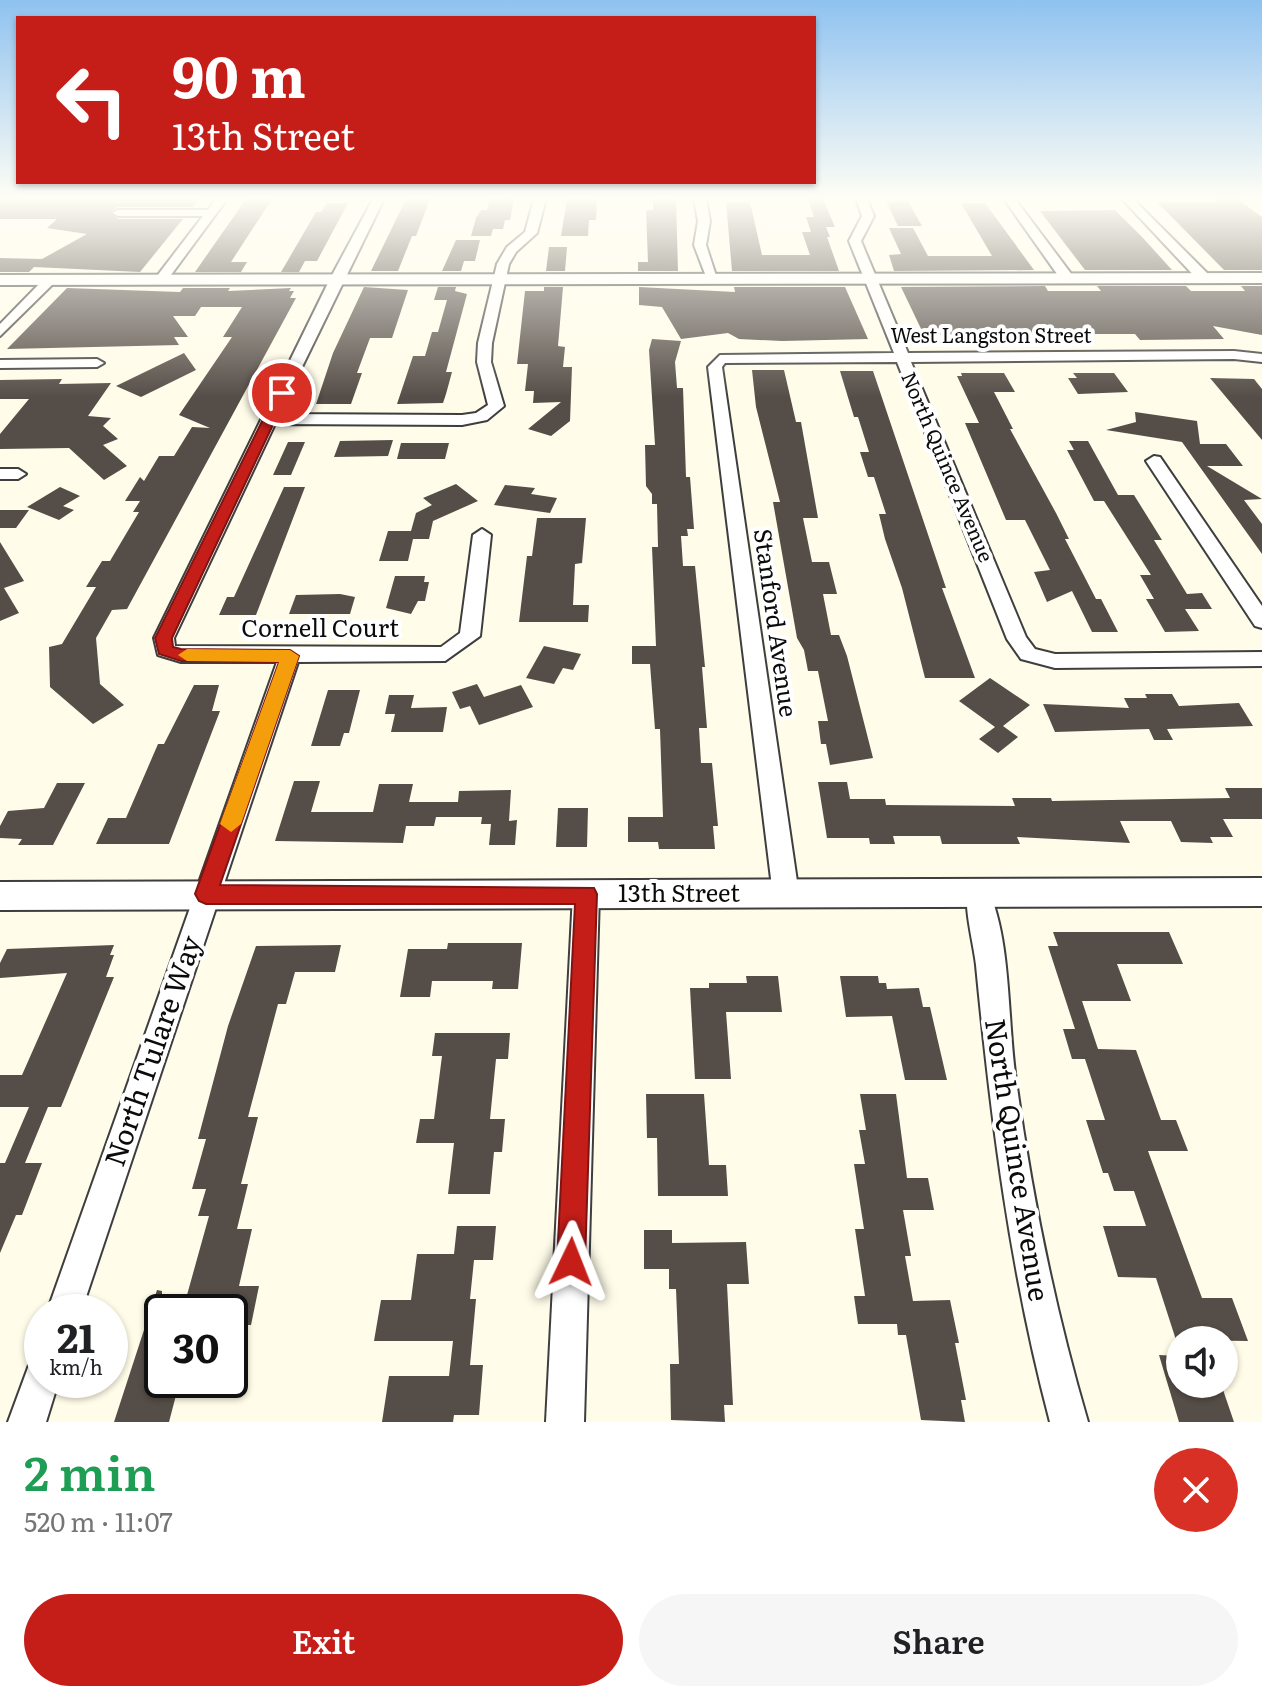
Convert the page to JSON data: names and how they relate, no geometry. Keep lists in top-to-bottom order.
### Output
{
  "streets": {
    "street": [
      "West Langston Street",
      "North Quince Avenue",
      "Stanford Avenue",
      "Cornell Court",
      "13th Street",
      "North Tulare Way"
    ]
  },
  "crossings": [
    ["West Langston Street", "North Quince Avenue"],
    ["West Langston Street", "Stanford Avenue"],
    ["North Quince Avenue", "13th Street"],
    ["Stanford Avenue", "13th Street"],
    ["Cornell Court", "North Tulare Way"],
    ["13th Street", "North Tulare Way"]
  ],
  "page": {
    "turn": ["90 m", "13th Street"],
    "speed": "21 km/h",
    "limit": "30",
    "heading": ["2 min", "520 m · 11:07"],
    "buttons": ["Exit", "Share"]
  }
}
